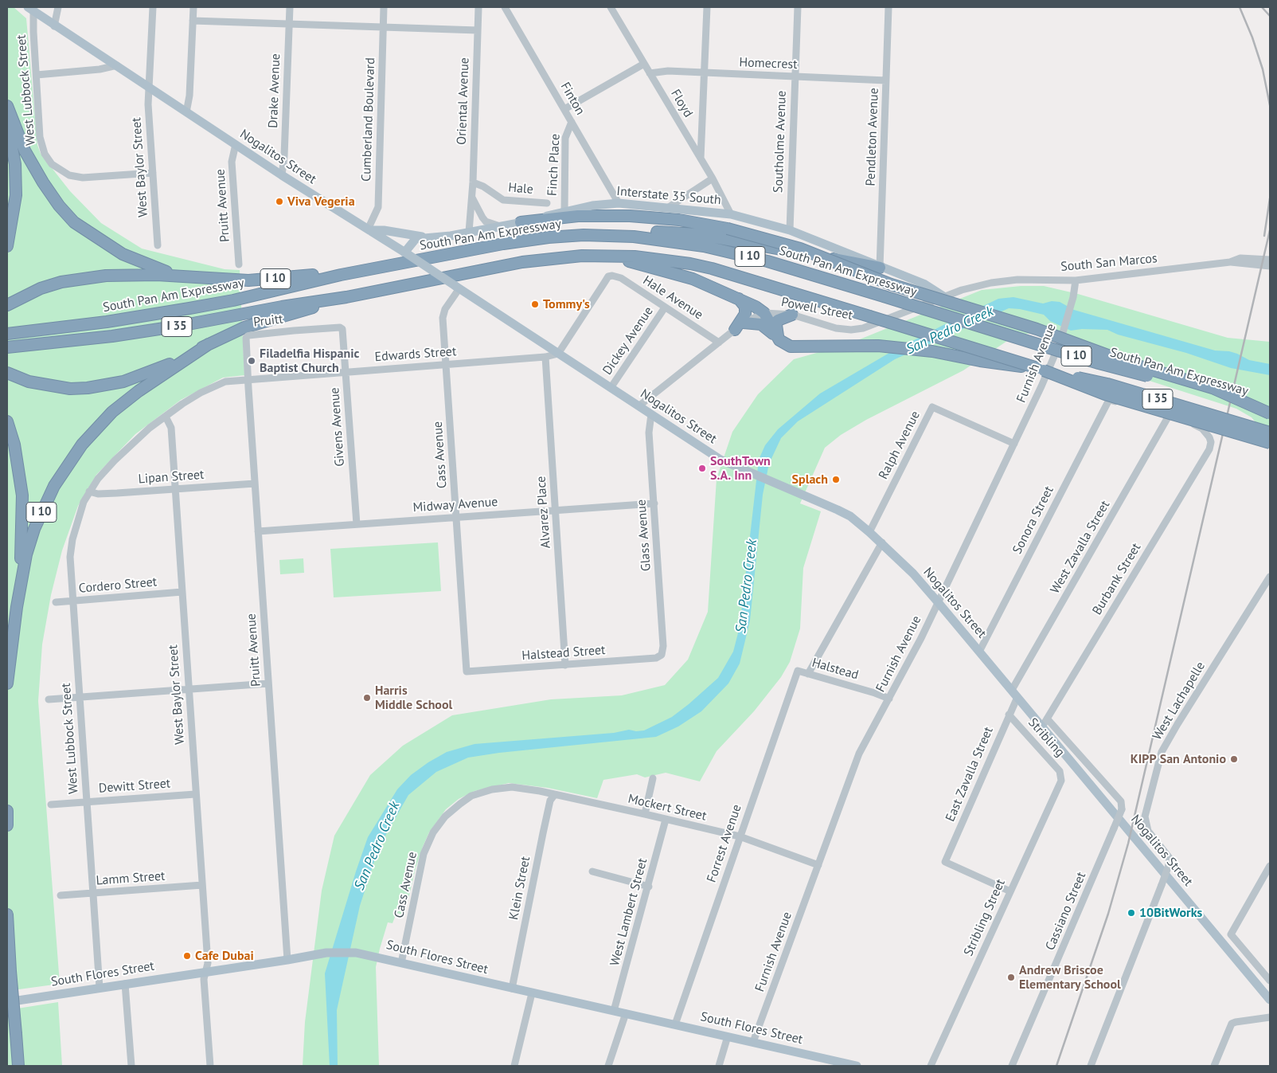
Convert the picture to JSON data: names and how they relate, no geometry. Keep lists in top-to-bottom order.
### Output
{
  "streets": {
    "highway": ["South Pan Am Expressway", "I 10", "I 35"],
    "main road": ["Nogalitos Street", "Interstate 35 South", "South Flores Street"],
    "street": [
      "Homecrest",
      "West Lubbock Street",
      "Drake Avenue",
      "Finton",
      "Oriental Avenue",
      "Floyd",
      "Cumberland Boulevard",
      "Pendleton Avenue",
      "Southolme Avenue",
      "Finch Place",
      "West Baylor Street",
      "Hale",
      "Pruitt Avenue",
      "South San Marcos",
      "Hale Avenue",
      "Powell Street",
      "Pruitt",
      "Dickey Avenue",
      "Edwards Street",
      "Furnish Avenue",
      "Givens Avenue",
      "Ralph Avenue",
      "Cass Avenue",
      "Lipan Street",
      "Midway Avenue",
      "Alvarez Place",
      "Sonora Street",
      "Glass Avenue",
      "West Zavalla Street",
      "Burbank Street",
      "Cordero Street",
      "Halstead Street",
      "Halstead",
      "West Lachapelle",
      "Stribling",
      "East Zavalla Street",
      "Dewitt Street",
      "Mockert Street",
      "Forrest Avenue",
      "Lamm Street",
      "Klein Street",
      "Cassiano Street",
      "West Lambert Street",
      "Stribling Street"
    ]
  },
  "crossings": [
    ["Homecrest", "Floyd"],
    ["Homecrest", "Pendleton Avenue"],
    ["Homecrest", "Southolme Avenue"],
    ["West Lubbock Street", "Nogalitos Street"],
    ["West Lubbock Street", "West Baylor Street"],
    ["West Lubbock Street", "Edwards Street"],
    ["West Lubbock Street", "Lipan Street"],
    ["West Lubbock Street", "Cordero Street"],
    ["West Lubbock Street", "Dewitt Street"],
    ["West Lubbock Street", "Lamm Street"],
    ["West Lubbock Street", "South Flores Street"],
    ["Drake Avenue", "Nogalitos Street"],
    ["Finton", "Finch Place"],
    ["Finton", "Interstate 35 South"],
    ["Oriental Avenue", "Hale"],
    ["Oriental Avenue", "Interstate 35 South"],
    ["Floyd", "Interstate 35 South"],
    ["Cumberland Boulevard", "Nogalitos Street"],
    ["Cumberland Boulevard", "Interstate 35 South"],
    ["Pendleton Avenue", "Interstate 35 South"],
    ["Southolme Avenue", "Interstate 35 South"],
    ["Nogalitos Street", "West Baylor Street"],
    ["Nogalitos Street", "Interstate 35 South"],
    ["Nogalitos Street", "Pruitt Avenue"],
    ["Nogalitos Street", "Hale Avenue"],
    ["Nogalitos Street", "Powell Street"],
    ["Nogalitos Street", "Dickey Avenue"],
    ["Nogalitos Street", "Edwards Street"],
    ["Nogalitos Street", "Furnish Avenue"],
    ["Nogalitos Street", "Ralph Avenue"],
    ["Nogalitos Street", "Cass Avenue"],
    ["Nogalitos Street", "Sonora Street"],
    ["Nogalitos Street", "Glass Avenue"],
    ["Nogalitos Street", "West Zavalla Street"],
    ["Nogalitos Street", "Burbank Street"],
    ["Nogalitos Street", "East Zavalla Street"],
    ["Nogalitos Street", "Cassiano Street"],
    ["Finch Place", "Interstate 35 South"],
    ["West Baylor Street", "Edwards Street"],
    ["West Baylor Street", "Lipan Street"],
    ["West Baylor Street", "Cordero Street"],
    ["West Baylor Street", "Dewitt Street"],
    ["West Baylor Street", "Lamm Street"],
    ["West Baylor Street", "South Flores Street"],
    ["Interstate 35 South", "South San Marcos"],
    ["Interstate 35 South", "Powell Street"],
    ["Pruitt Avenue", "Pruitt"],
    ["Pruitt Avenue", "Edwards Street"],
    ["Pruitt Avenue", "Lipan Street"],
    ["Pruitt Avenue", "Midway Avenue"],
    ["Pruitt Avenue", "South Flores Street"],
    ["South Pan Am Expressway", "I 10"],
    ["I 10", "I 35"],
    ["South San Marcos", "Powell Street"],
    ["South San Marcos", "Furnish Avenue"],
    ["Hale Avenue", "Powell Street"],
    ["Hale Avenue", "Dickey Avenue"],
    ["Hale Avenue", "Edwards Street"],
    ["Pruitt", "Givens Avenue"],
    ["Edwards Street", "Givens Avenue"],
    ["Edwards Street", "Cass Avenue"],
    ["Edwards Street", "Lipan Street"],
    ["Edwards Street", "Alvarez Place"],
    ["Furnish Avenue", "Ralph Avenue"],
    ["Furnish Avenue", "Halstead"],
    ["Furnish Avenue", "Mockert Street"],
    ["Furnish Avenue", "South Flores Street"],
    ["Givens Avenue", "Midway Avenue"],
    ["Cass Avenue", "Midway Avenue"],
    ["Cass Avenue", "Halstead Street"],
    ["Cass Avenue", "Mockert Street"],
    ["Cass Avenue", "Klein Street"],
    ["Cass Avenue", "South Flores Street"],
    ["Midway Avenue", "Alvarez Place"],
    ["Midway Avenue", "Glass Avenue"],
    ["Alvarez Place", "Halstead Street"],
    ["Sonora Street", "West Zavalla Street"],
    ["Sonora Street", "Burbank Street"],
    ["Glass Avenue", "Halstead Street"],
    ["West Zavalla Street", "Burbank Street"],
    ["West Zavalla Street", "East Zavalla Street"],
    ["Halstead", "Forrest Avenue"],
    ["Stribling", "East Zavalla Street"],
    ["Stribling", "Stribling Street"],
    ["East Zavalla Street", "Stribling Street"],
    ["Mockert Street", "Forrest Avenue"],
    ["Mockert Street", "Klein Street"],
    ["Mockert Street", "West Lambert Street"],
    ["Forrest Avenue", "South Flores Street"],
    ["Klein Street", "South Flores Street"],
    ["West Lambert Street", "South Flores Street"]
  ],
  "water": ["San Pedro Creek"],
  "places": [
    "Viva Vegeria",
    "Tommy's",
    "Filadelfia Hispanic Baptist Church",
    "SouthTown S.A. Inn",
    "Splach",
    "Harris Middle School",
    "KIPP San Antonio",
    "10BitWorks",
    "Cafe Dubai",
    "Andrew Briscoe Elementary School"
  ]
}
